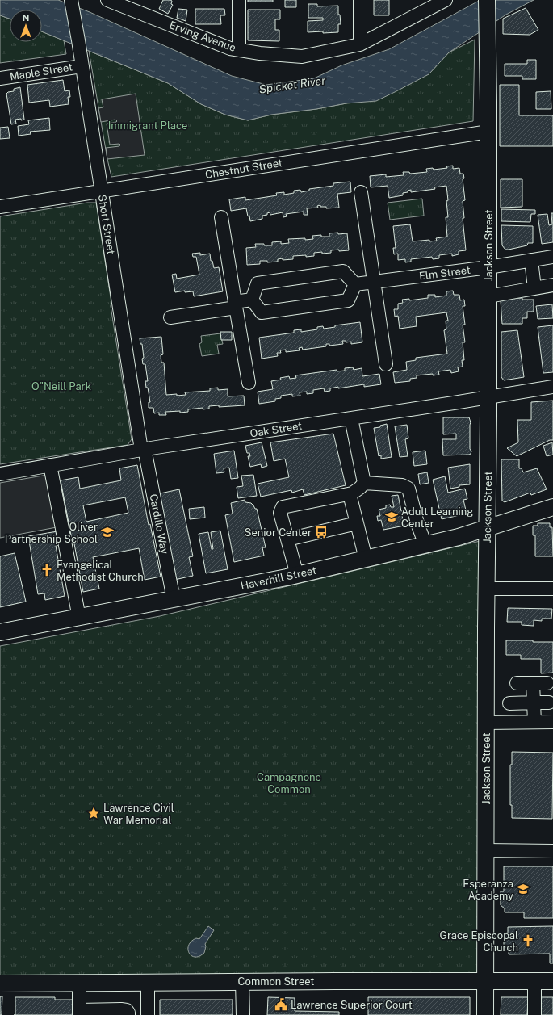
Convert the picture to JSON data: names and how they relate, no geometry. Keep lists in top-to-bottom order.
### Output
{
  "streets": {
    "main road": ["Jackson Street", "Haverhill Street", "Common Street"],
    "street": [
      "Erving Avenue",
      "Maple Street",
      "Chestnut Street",
      "Short Street",
      "Elm Street",
      "Oak Street",
      "Cardillo Way"
    ]
  },
  "crossings": [
    ["Maple Street", "Short Street"],
    ["Chestnut Street", "Short Street"],
    ["Chestnut Street", "Jackson Street"],
    ["Short Street", "Oak Street"],
    ["Short Street", "Cardillo Way"],
    ["Jackson Street", "Elm Street"],
    ["Jackson Street", "Oak Street"],
    ["Jackson Street", "Haverhill Street"],
    ["Jackson Street", "Common Street"],
    ["Oak Street", "Cardillo Way"],
    ["Cardillo Way", "Haverhill Street"]
  ],
  "water": ["Spicket River"],
  "parks": ["Immigrant Place", "O\"Neill Park", "Campagnone Common"],
  "places": {
    "school or university": ["Adult Learning Center", "Oliver Partnership School", "Esperanza Academy"],
    "bus stop": ["Senior Center"],
    "church": ["Evangelical Methodist Church", "Grace Episcopal Church"],
    "place": ["Lawrence Civil War Memorial"],
    "public building": ["Lawrence Superior Court"]
  },
  "north": "top"
}
